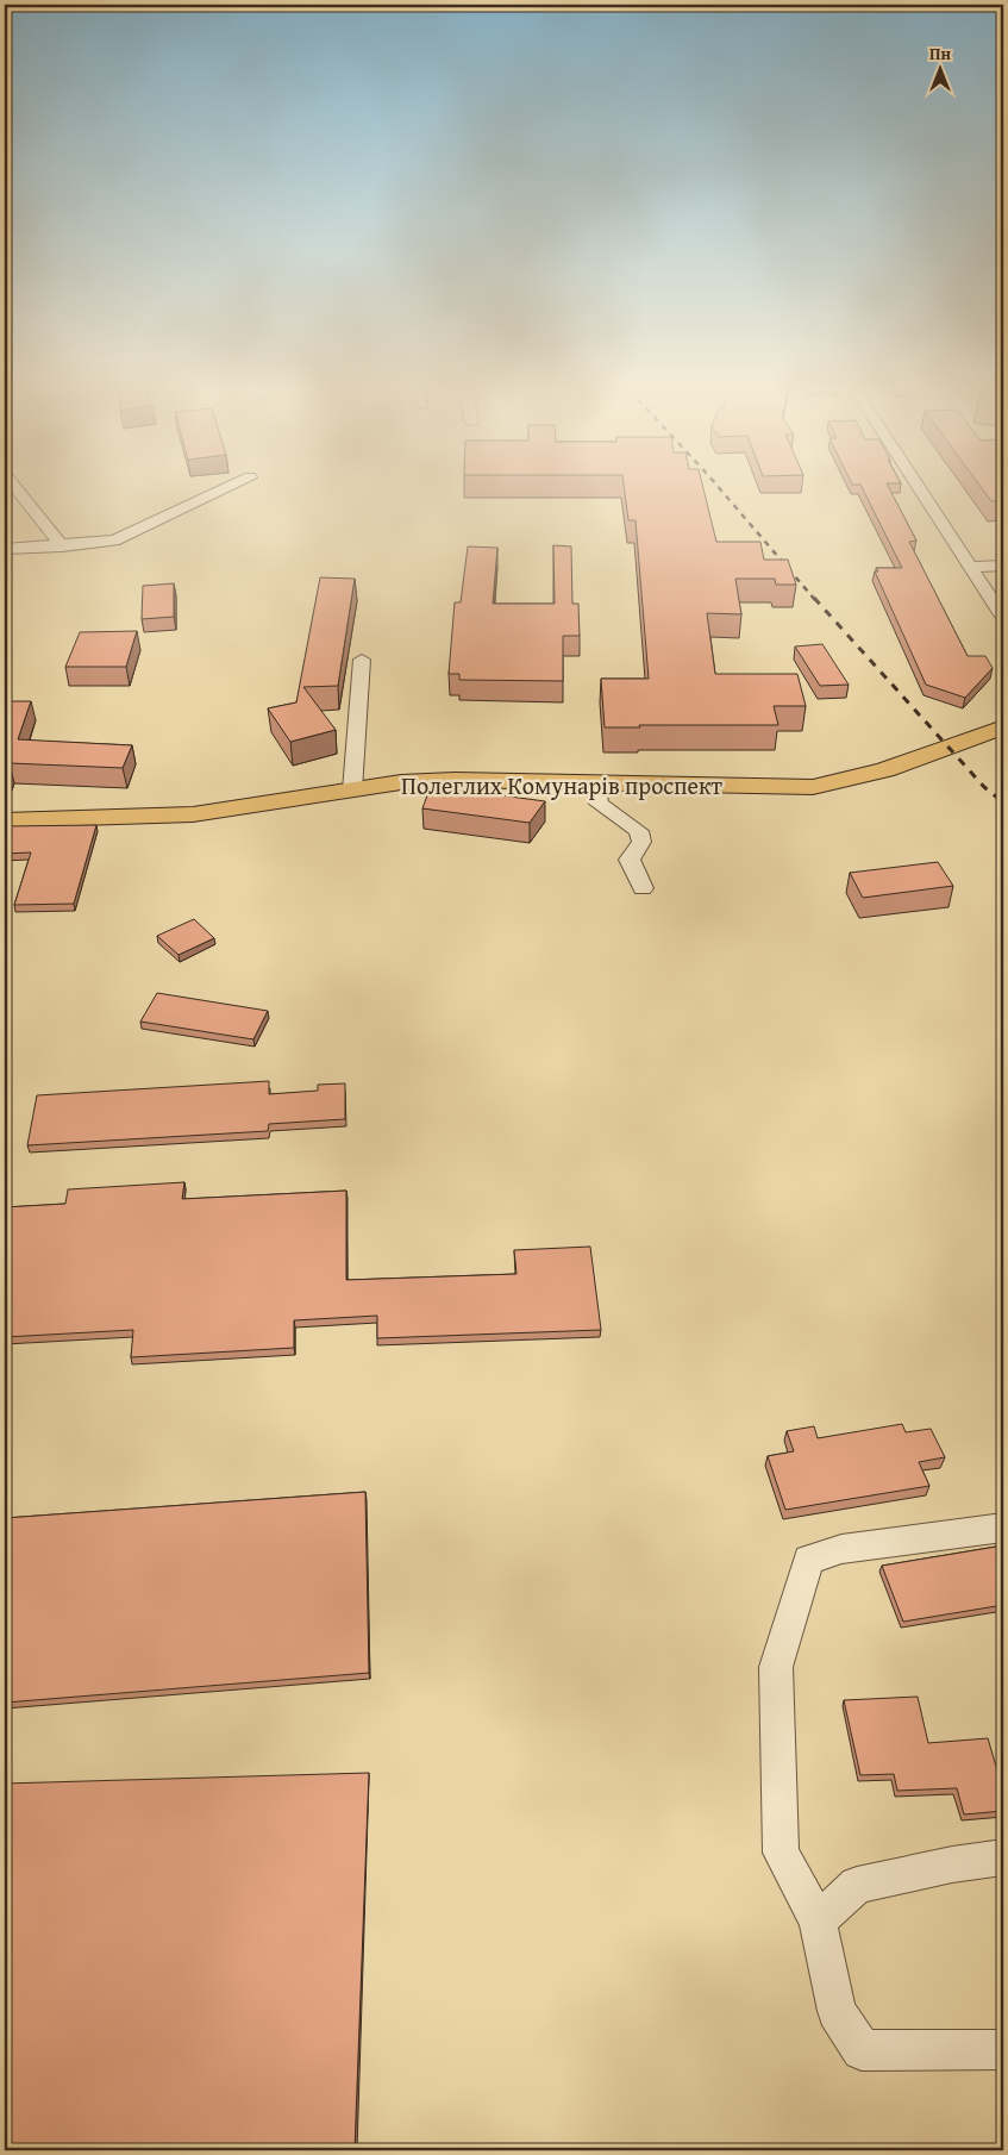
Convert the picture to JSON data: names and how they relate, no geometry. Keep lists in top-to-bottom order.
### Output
{
  "streets": {
    "main road": ["Полеглих Комунарів проспект"]
  },
  "north": "top"
}
